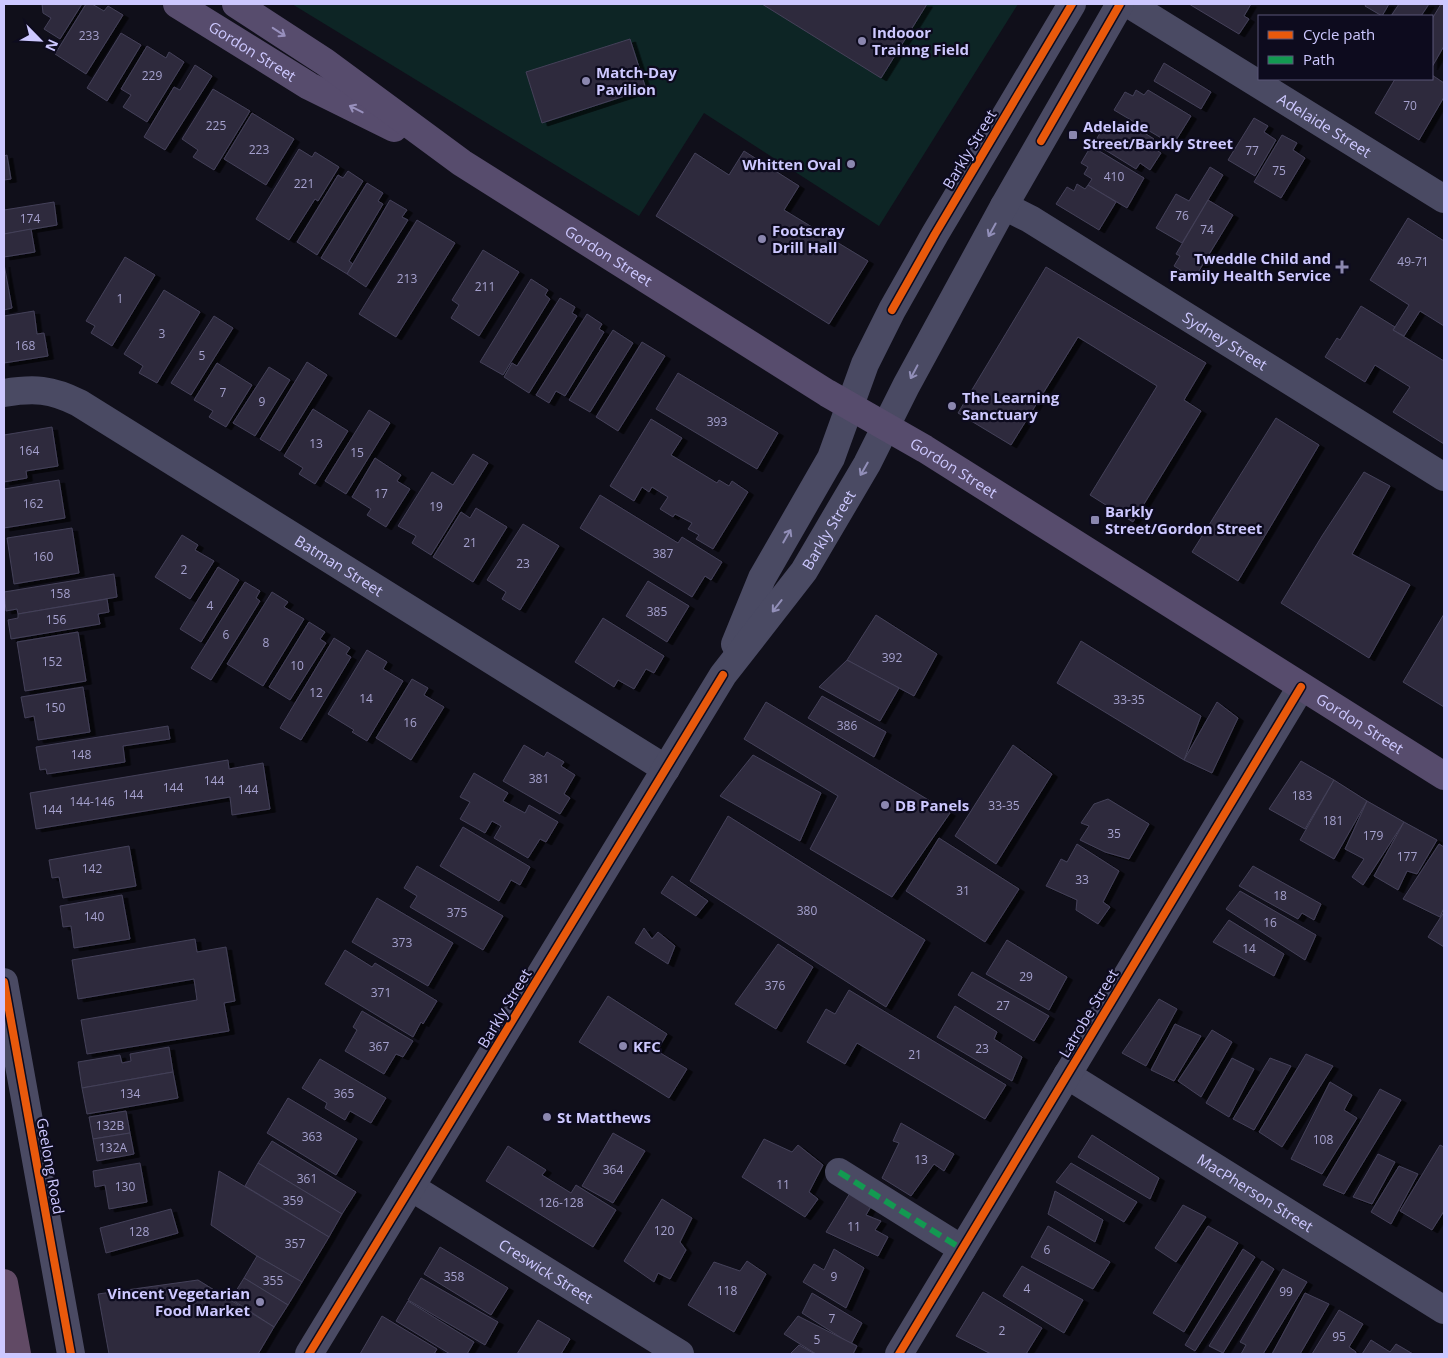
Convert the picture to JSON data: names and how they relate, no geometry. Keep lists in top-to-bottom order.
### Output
{
  "streets": {
    "main road": ["Gordon Street"],
    "street": [
      "Adelaide Street",
      "Barkly Street",
      "Sydney Street",
      "Batman Street",
      "Latrobe Street",
      "Geelong Road",
      "MacPherson Street",
      "Creswick Street"
    ]
  },
  "crossings": [
    ["Gordon Street", "Barkly Street"],
    ["Gordon Street", "Latrobe Street"],
    ["Barkly Street", "Sydney Street"],
    ["Barkly Street", "Batman Street"],
    ["Barkly Street", "Creswick Street"],
    ["Latrobe Street", "MacPherson Street"]
  ],
  "places": {
    "other": [
      "Indooor Trainng Field",
      "Match-Day Pavilion",
      "Whitten Oval",
      "Footscray Drill Hall",
      "The Learning Sanctuary",
      "DB Panels",
      "KFC",
      "St Matthews",
      "Vincent Vegetarian Food Market"
    ],
    "transit": ["Adelaide Street/Barkly Street", "Barkly Street/Gordon Street"],
    "health": ["Tweddle Child and Family Health Service"]
  },
  "house_numbers": [
    "233",
    "229",
    "70",
    "225",
    "223",
    "77",
    "75",
    "410",
    "221",
    "76",
    "174",
    "74",
    "49-71",
    "213",
    "211",
    "1",
    "3",
    "168",
    "5",
    "7",
    "9",
    "393",
    "13",
    "164",
    "15",
    "17",
    "162",
    "19",
    "21",
    "387",
    "160",
    "23",
    "2",
    "158",
    "4",
    "385",
    "156",
    "6",
    "8",
    "392",
    "152",
    "10",
    "12",
    "14",
    "33-35",
    "150",
    "16",
    "386",
    "148",
    "381",
    "144",
    "144",
    "144",
    "144",
    "183",
    "144-146",
    "33-35",
    "144",
    "181",
    "35",
    "179",
    "177",
    "142",
    "33",
    "31",
    "18",
    "380",
    "375",
    "140",
    "16",
    "373",
    "14",
    "29",
    "376",
    "371",
    "27",
    "367",
    "23",
    "21",
    "134",
    "365",
    "132B",
    "363",
    "108",
    "132A",
    "13",
    "364",
    "361",
    "11",
    "130",
    "359",
    "126-128",
    "11",
    "120",
    "128",
    "357",
    "6",
    "358",
    "9",
    "355",
    "4",
    "118",
    "99",
    "7",
    "2",
    "95",
    "5"
  ],
  "legend": ["Cycle path", "Path"],
  "north": "bottom right"
}
